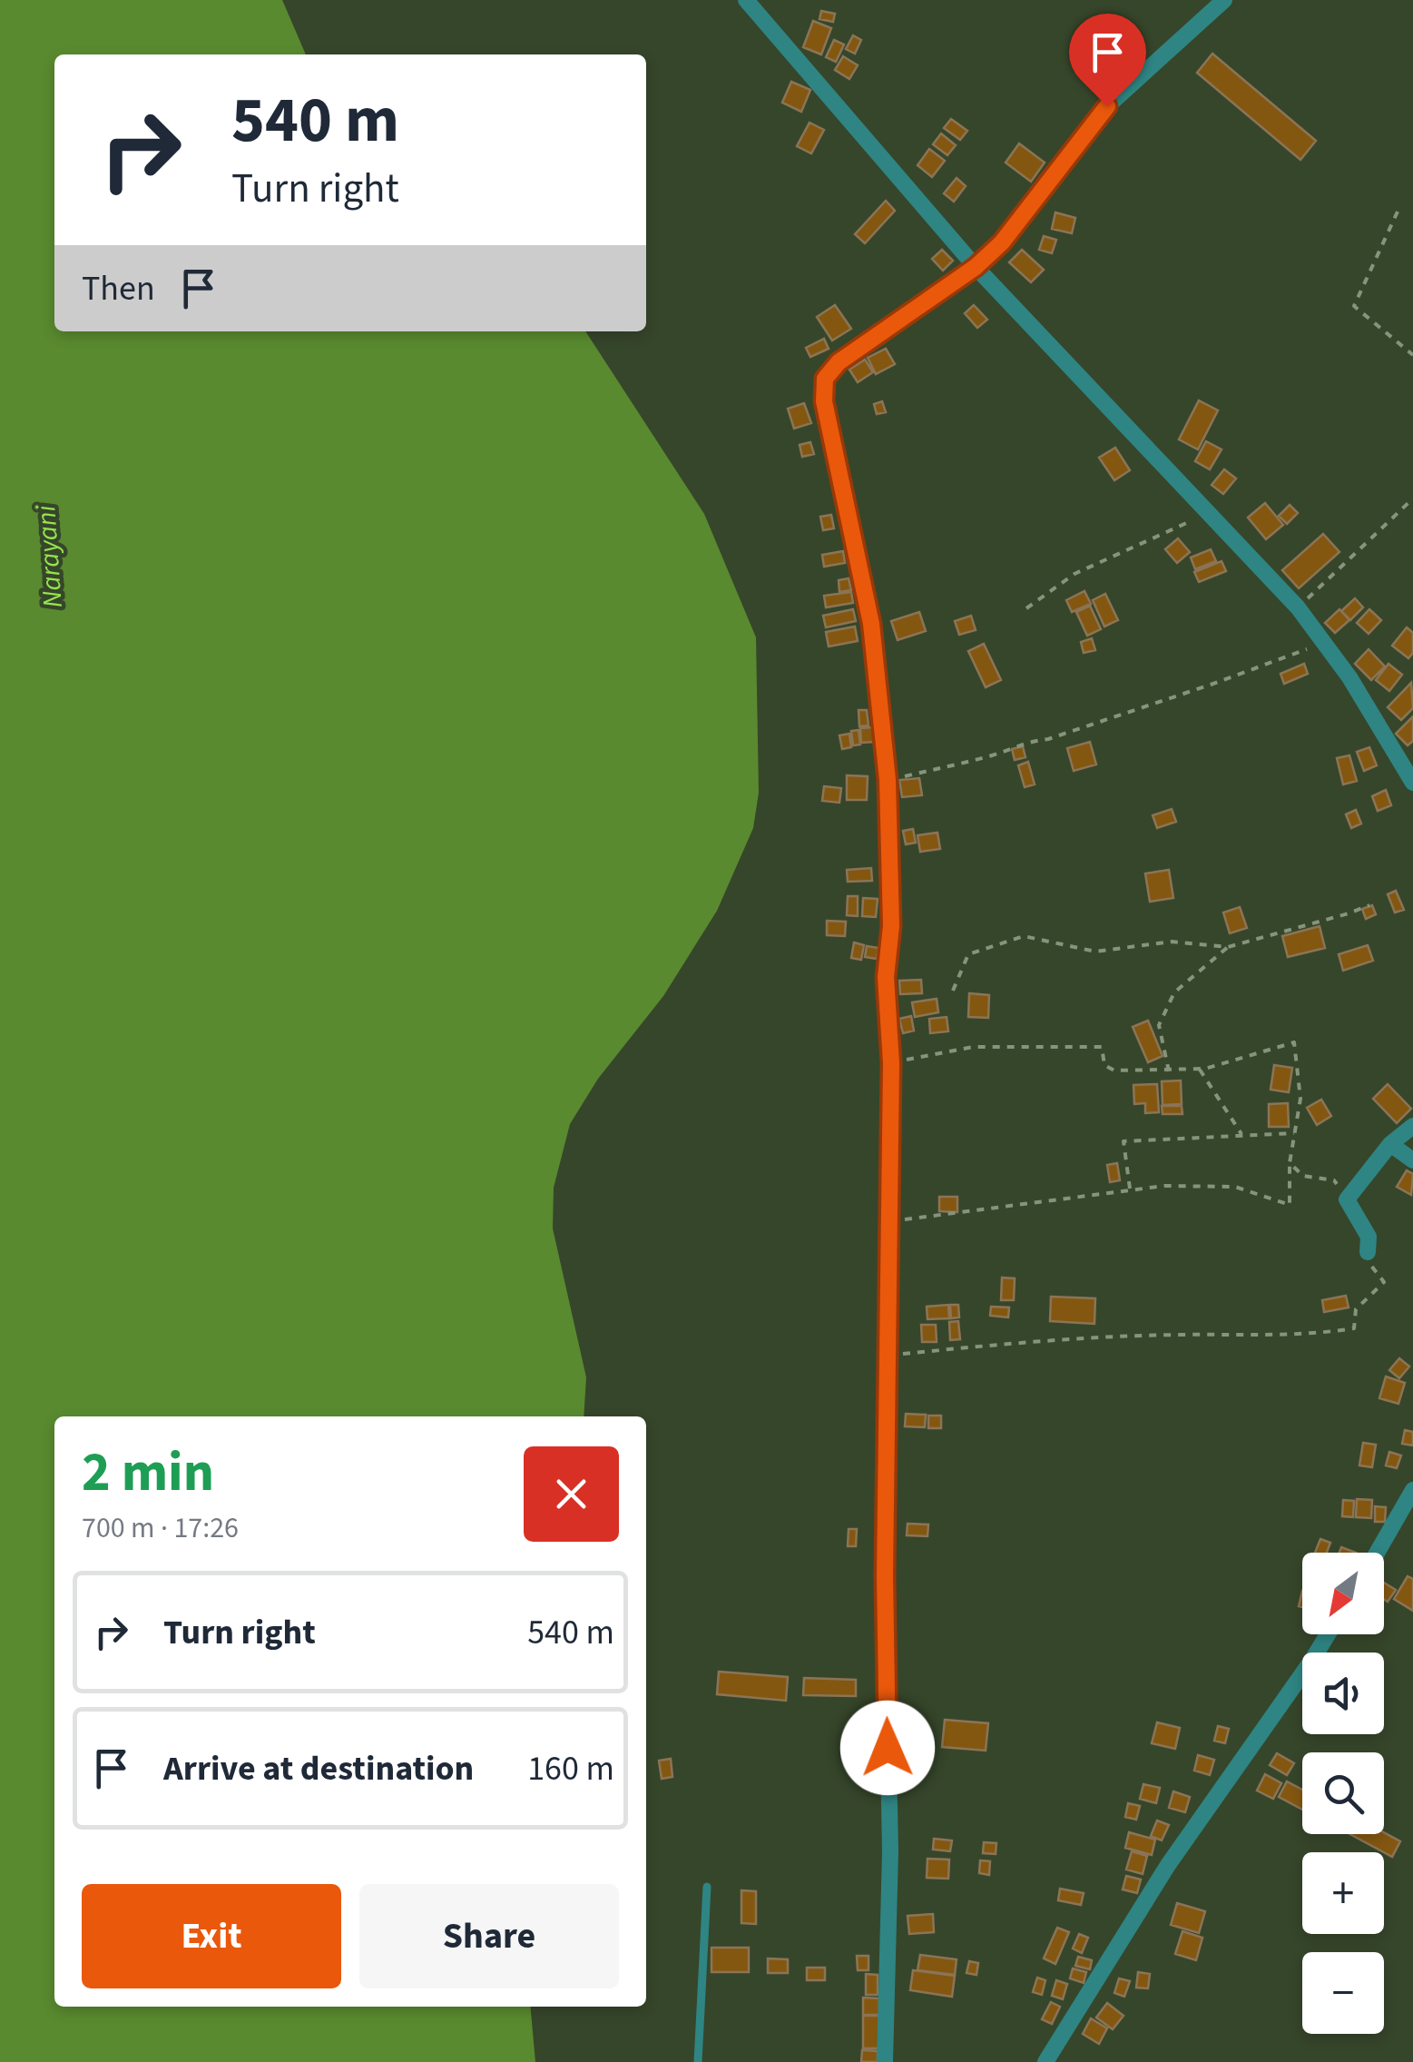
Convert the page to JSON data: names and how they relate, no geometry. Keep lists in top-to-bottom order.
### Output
{
  "water": ["Narayani"],
  "north": "bottom left",
  "page": {
    "turn": ["540 m", "Turn right"],
    "then": "Then",
    "heading": ["2 min", "700 m · 17:26"],
    "map_buttons": ["+", "−"],
    "list": [
      {
        "name": "Turn right",
        "value": "540 m"
      },
      {
        "name": "Arrive at destination",
        "value": "160 m"
      }
    ],
    "buttons": ["Exit", "Share"]
  }
}
